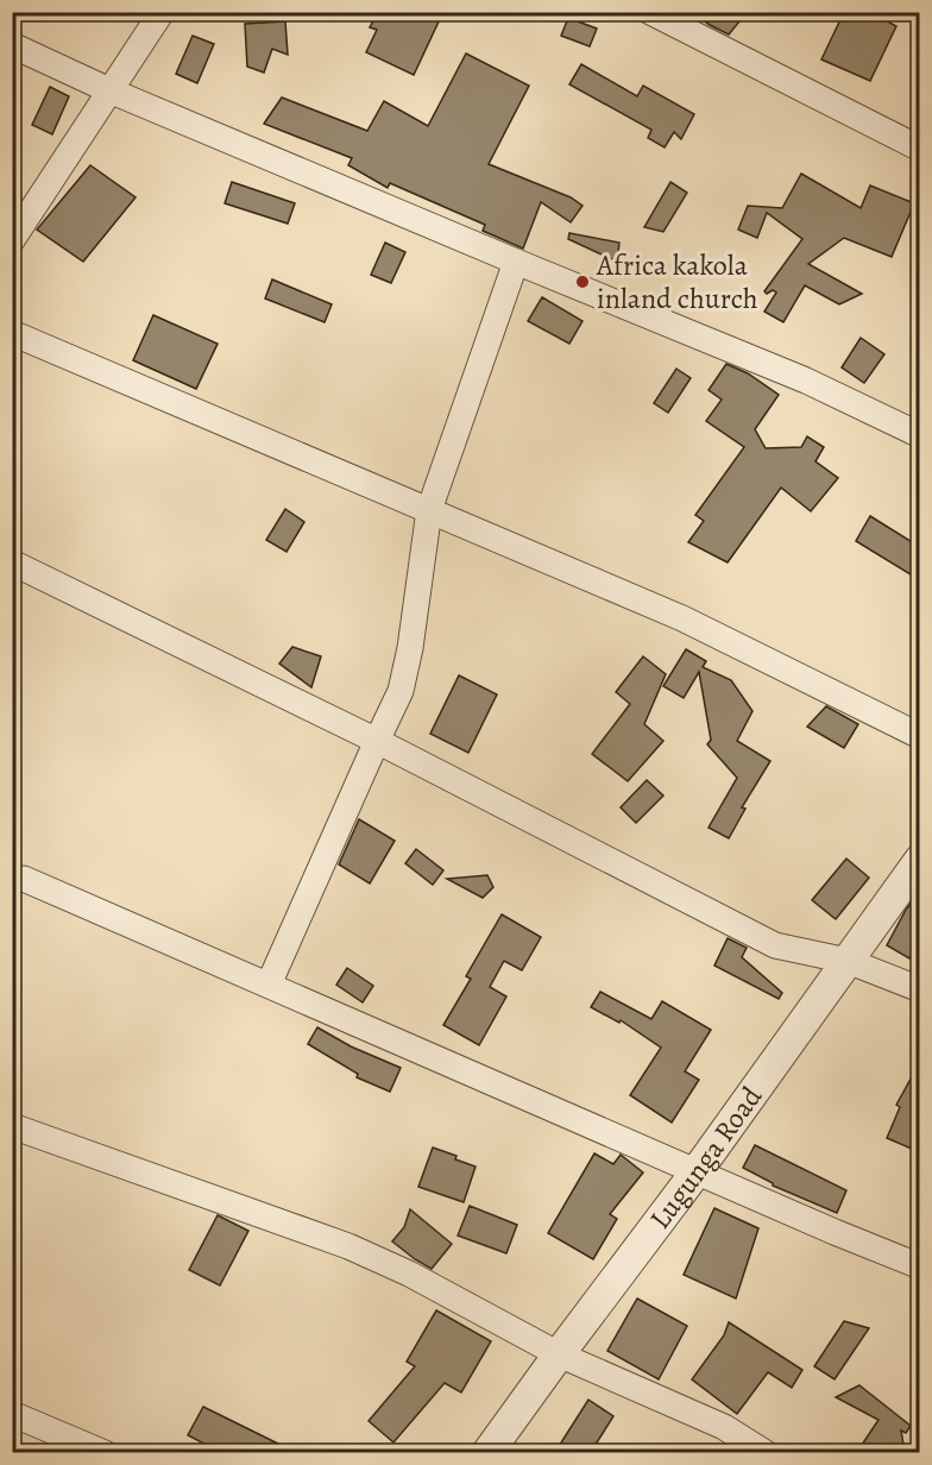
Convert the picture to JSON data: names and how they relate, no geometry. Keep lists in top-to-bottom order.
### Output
{
  "streets": {
    "street": ["Lugunga Road"]
  },
  "places": ["Africa kakola inland church"]
}
